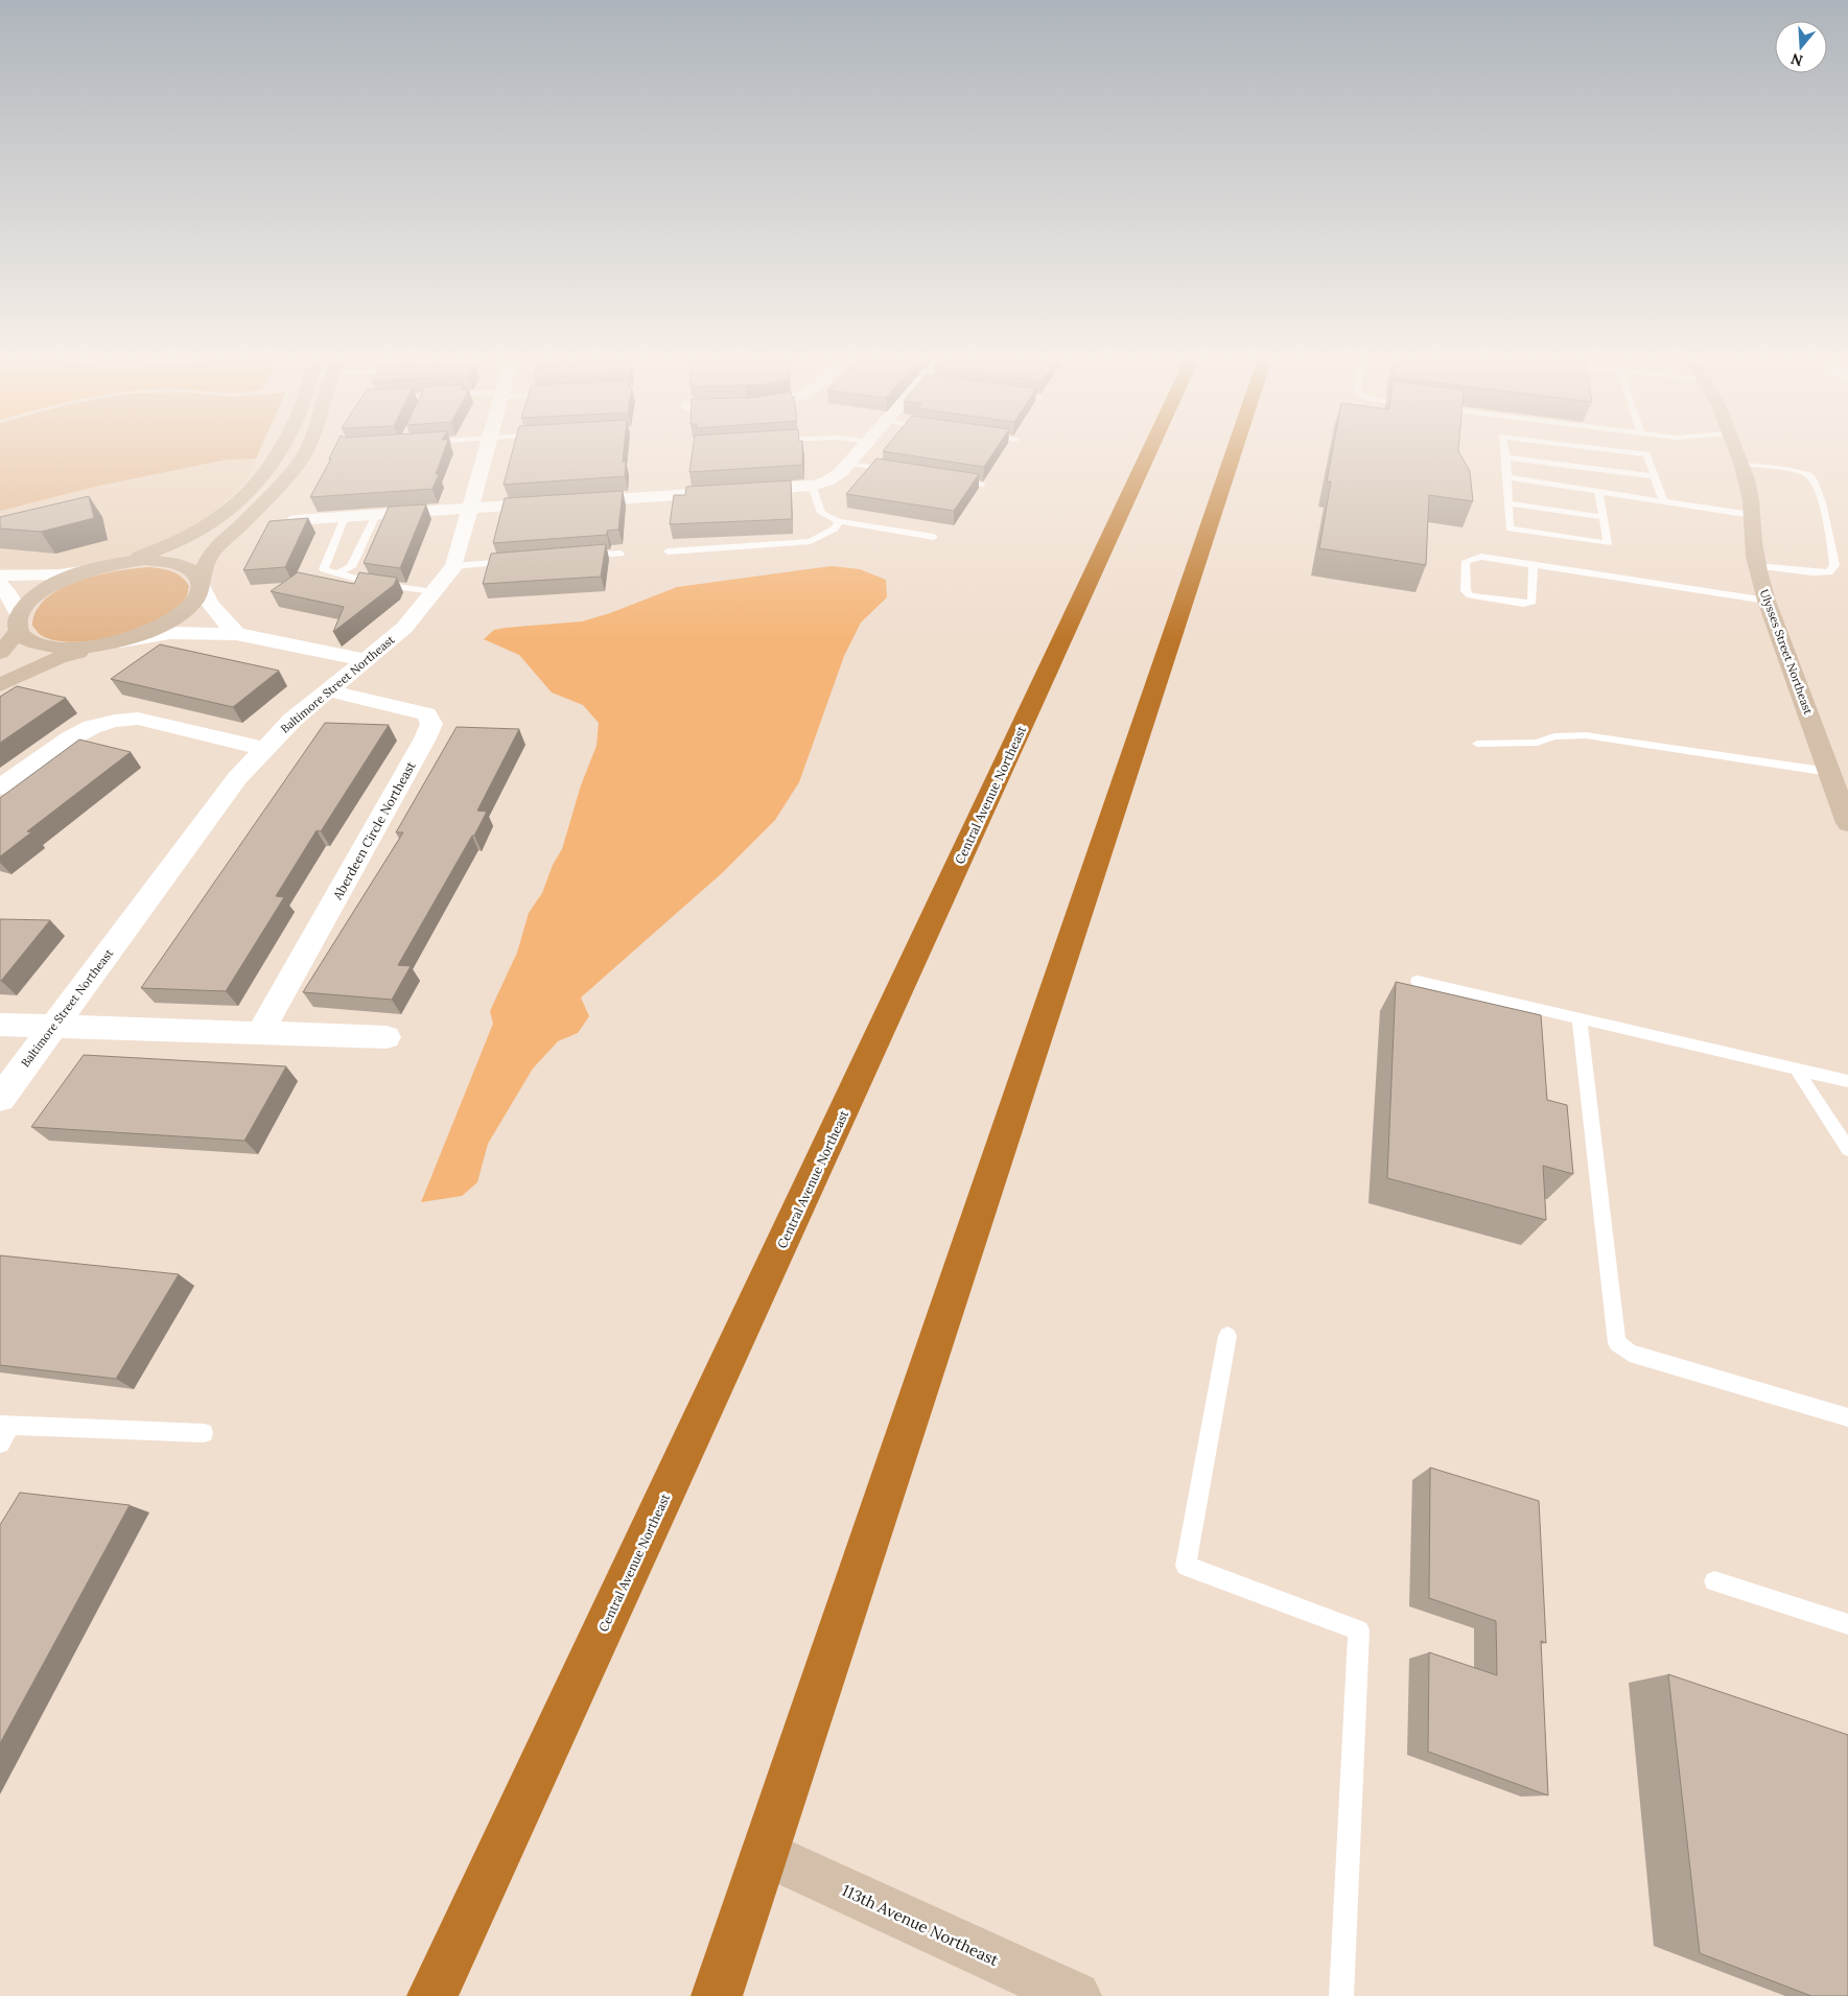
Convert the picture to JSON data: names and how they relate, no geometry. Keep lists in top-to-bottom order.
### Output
{
  "streets": {
    "highway": ["Central Avenue Northeast"],
    "street": [
      "Ulysses Street Northeast",
      "Baltimore Street Northeast",
      "Aberdeen Circle Northeast",
      "113th Avenue Northeast"
    ]
  },
  "crossings": [
    ["Baltimore Street Northeast", "Aberdeen Circle Northeast"]
  ],
  "north": "bottom"
}
